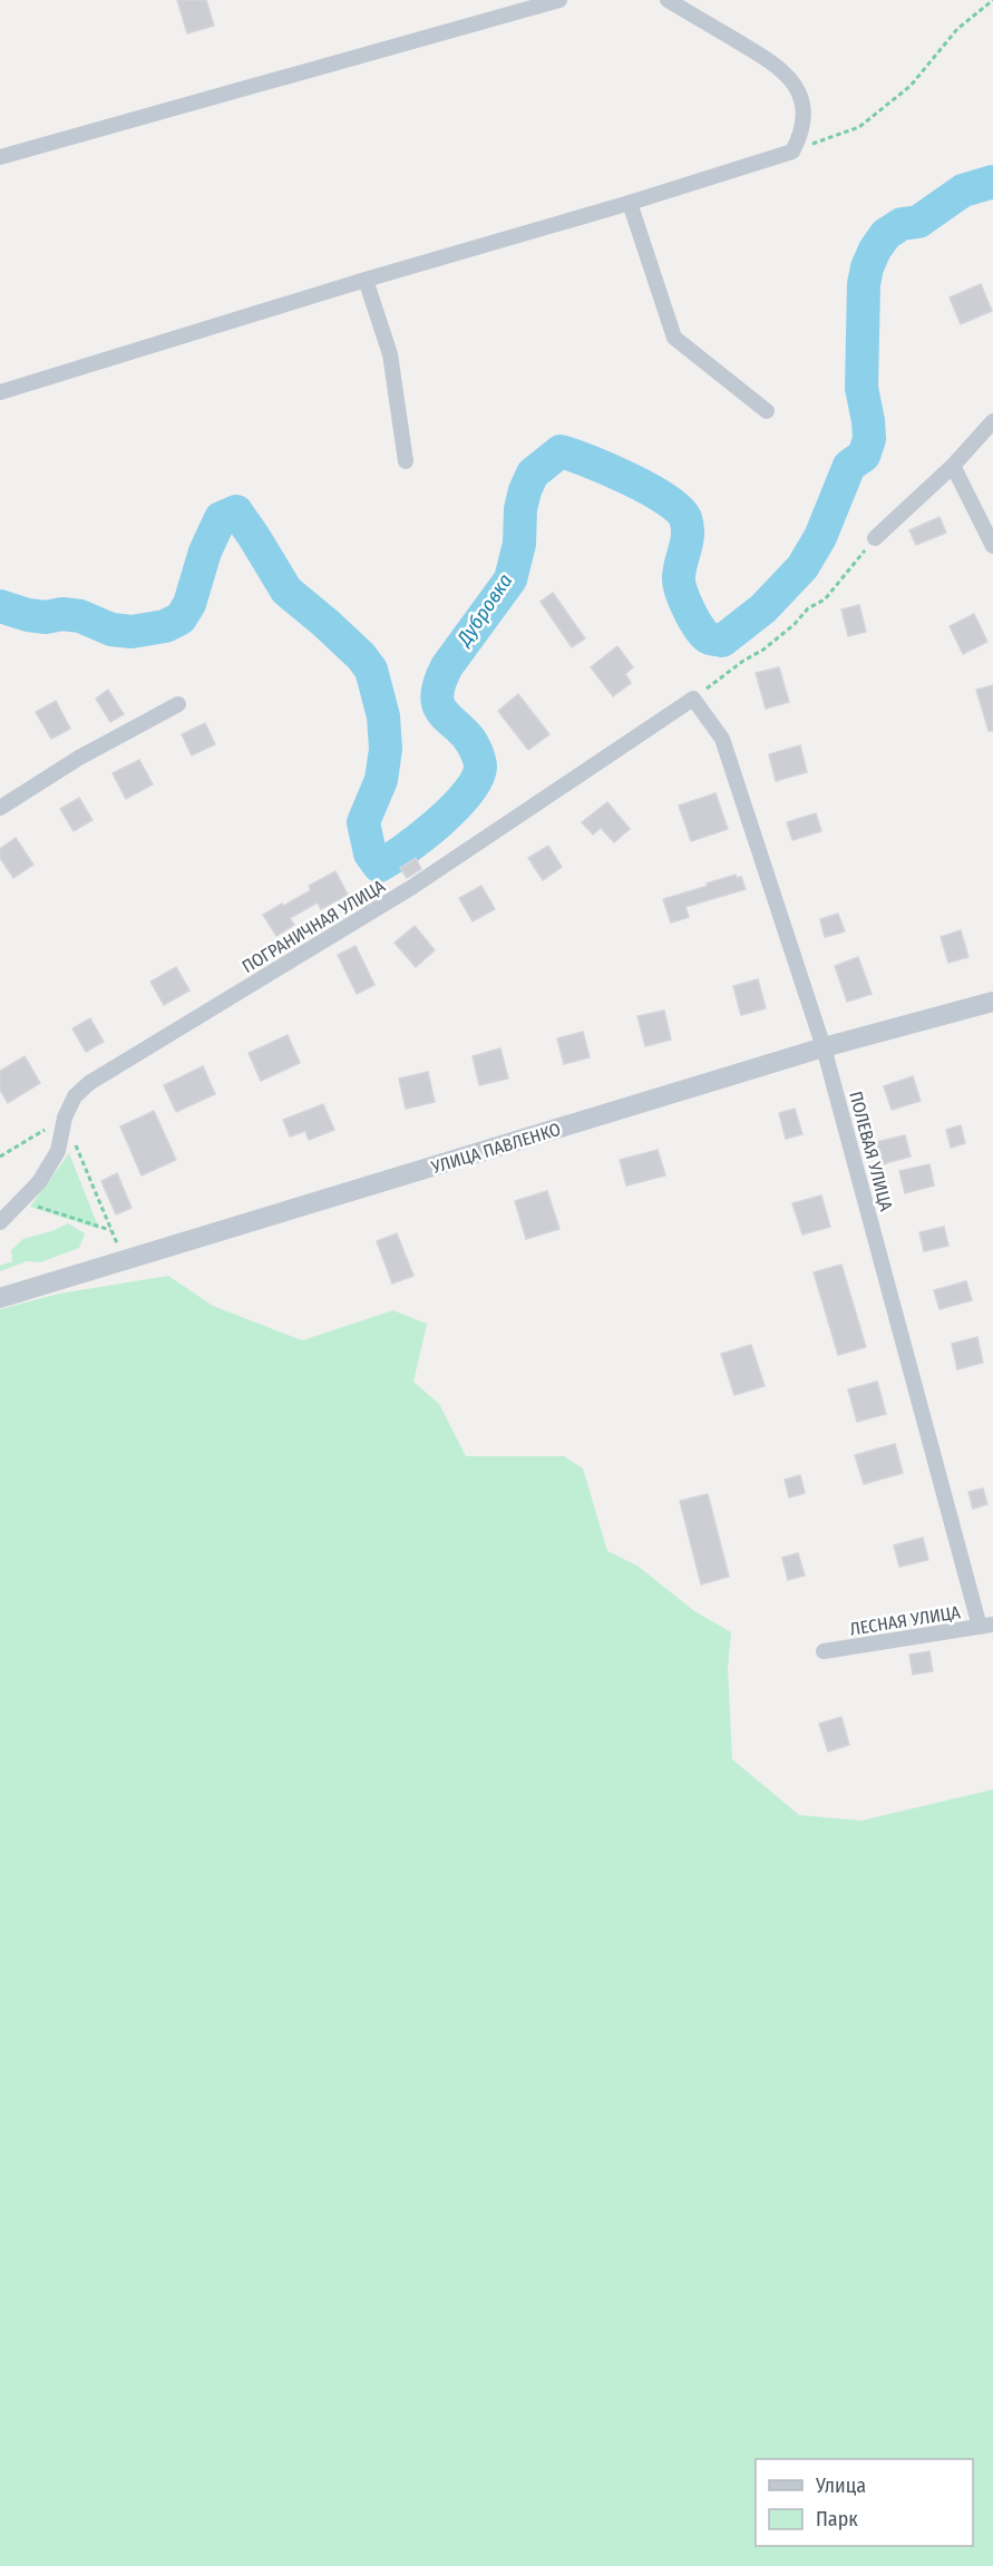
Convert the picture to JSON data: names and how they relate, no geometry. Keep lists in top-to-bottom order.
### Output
{
  "streets": {
    "street": [
      "ПОГРАНИЧНАЯ УЛИЦА",
      "УЛИЦА ПАВЛЕНКО",
      "ПОЛЕВАЯ УЛИЦА",
      "ЛЕСНАЯ УЛИЦА"
    ]
  },
  "crossings": [
    ["ПОГРАНИЧНАЯ УЛИЦА", "ПОЛЕВАЯ УЛИЦА"],
    ["УЛИЦА ПАВЛЕНКО", "ПОЛЕВАЯ УЛИЦА"],
    ["ПОЛЕВАЯ УЛИЦА", "ЛЕСНАЯ УЛИЦА"]
  ],
  "water": ["Дубровка"],
  "legend": ["Улица", "Парк"]
}
